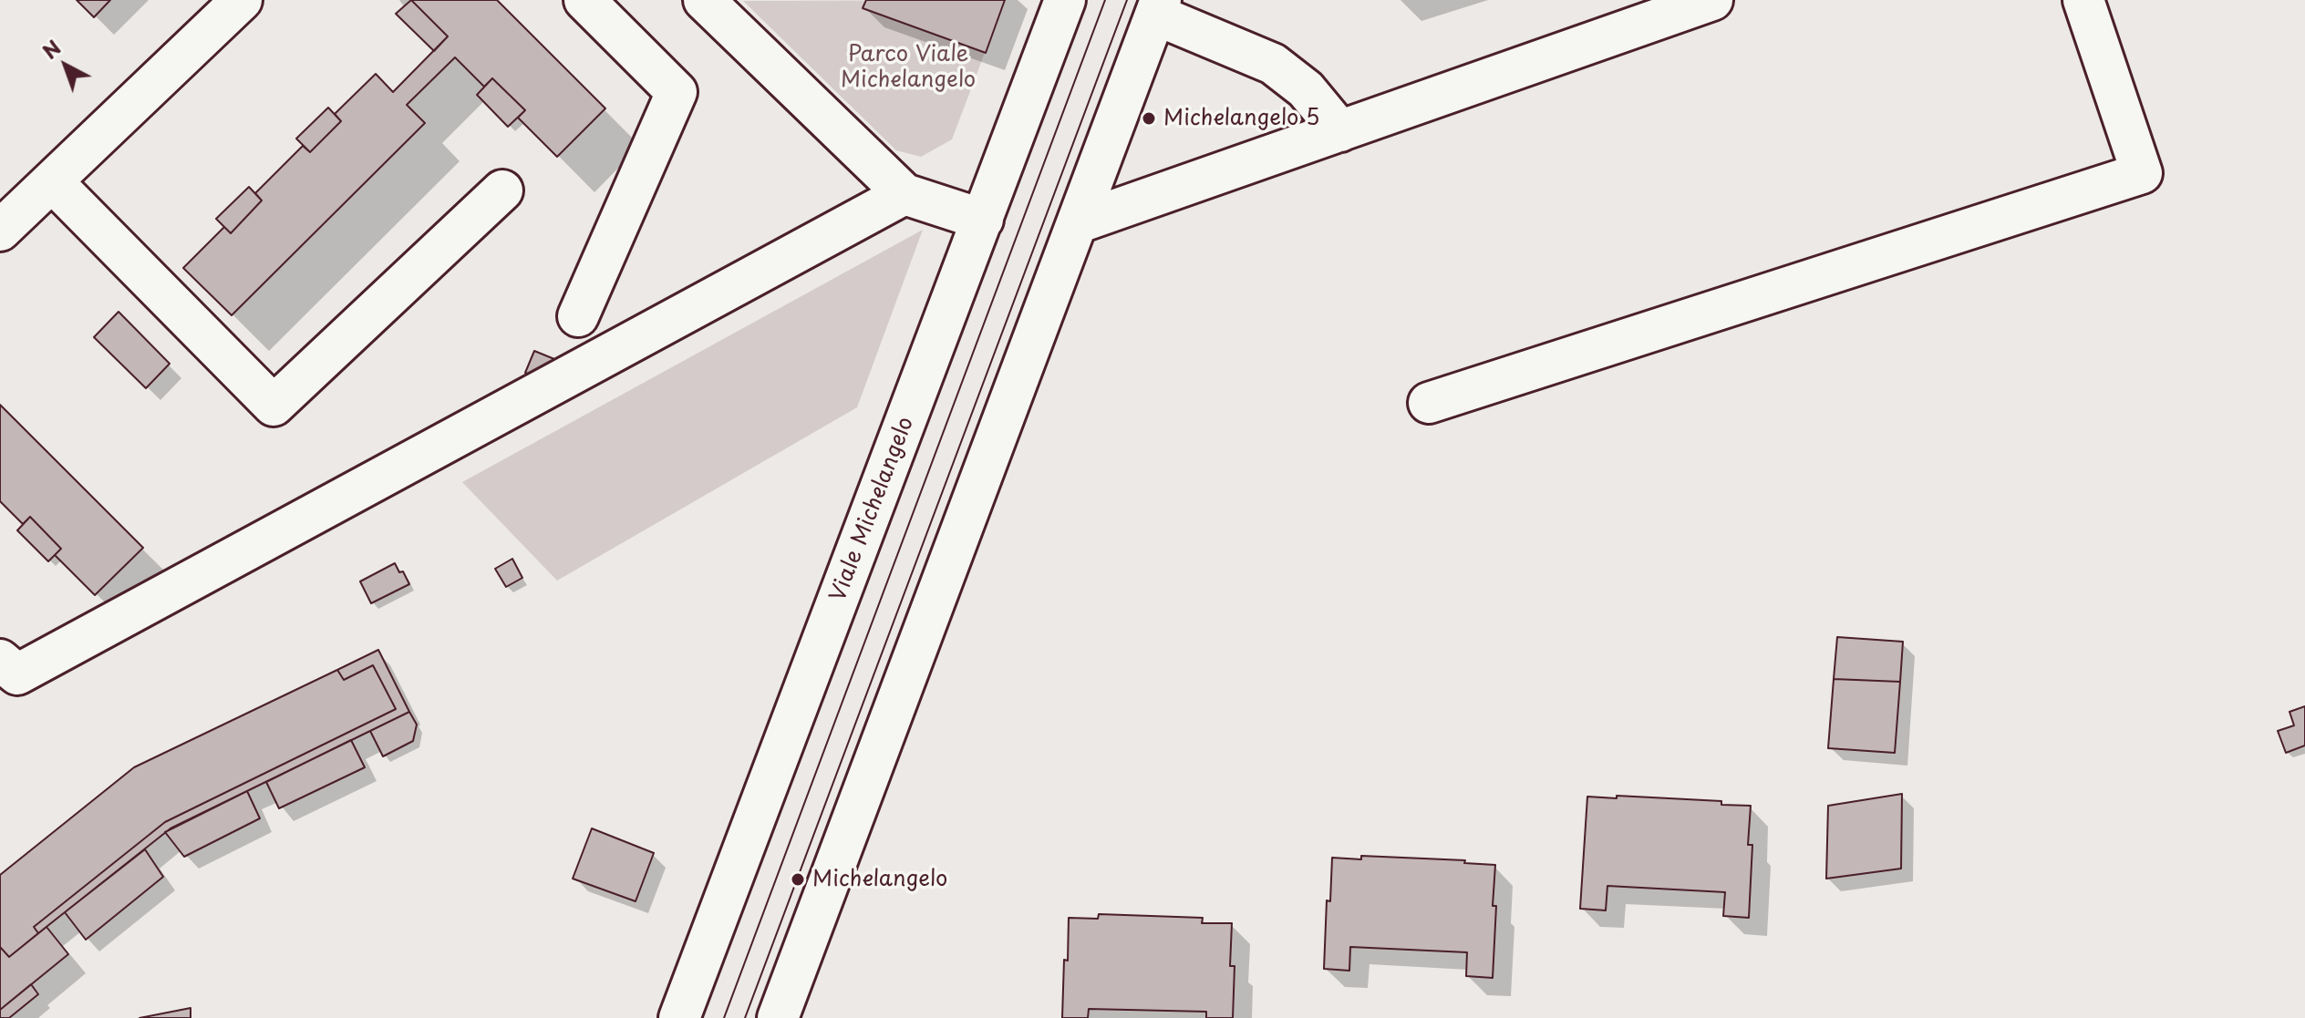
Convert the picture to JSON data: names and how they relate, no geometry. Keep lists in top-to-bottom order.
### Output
{
  "streets": {
    "street": ["Viale Michelangelo"]
  },
  "parks": ["Parco Viale Michelangelo"],
  "places": ["Michelangelo 5", "Michelangelo"],
  "north": "top left"
}
